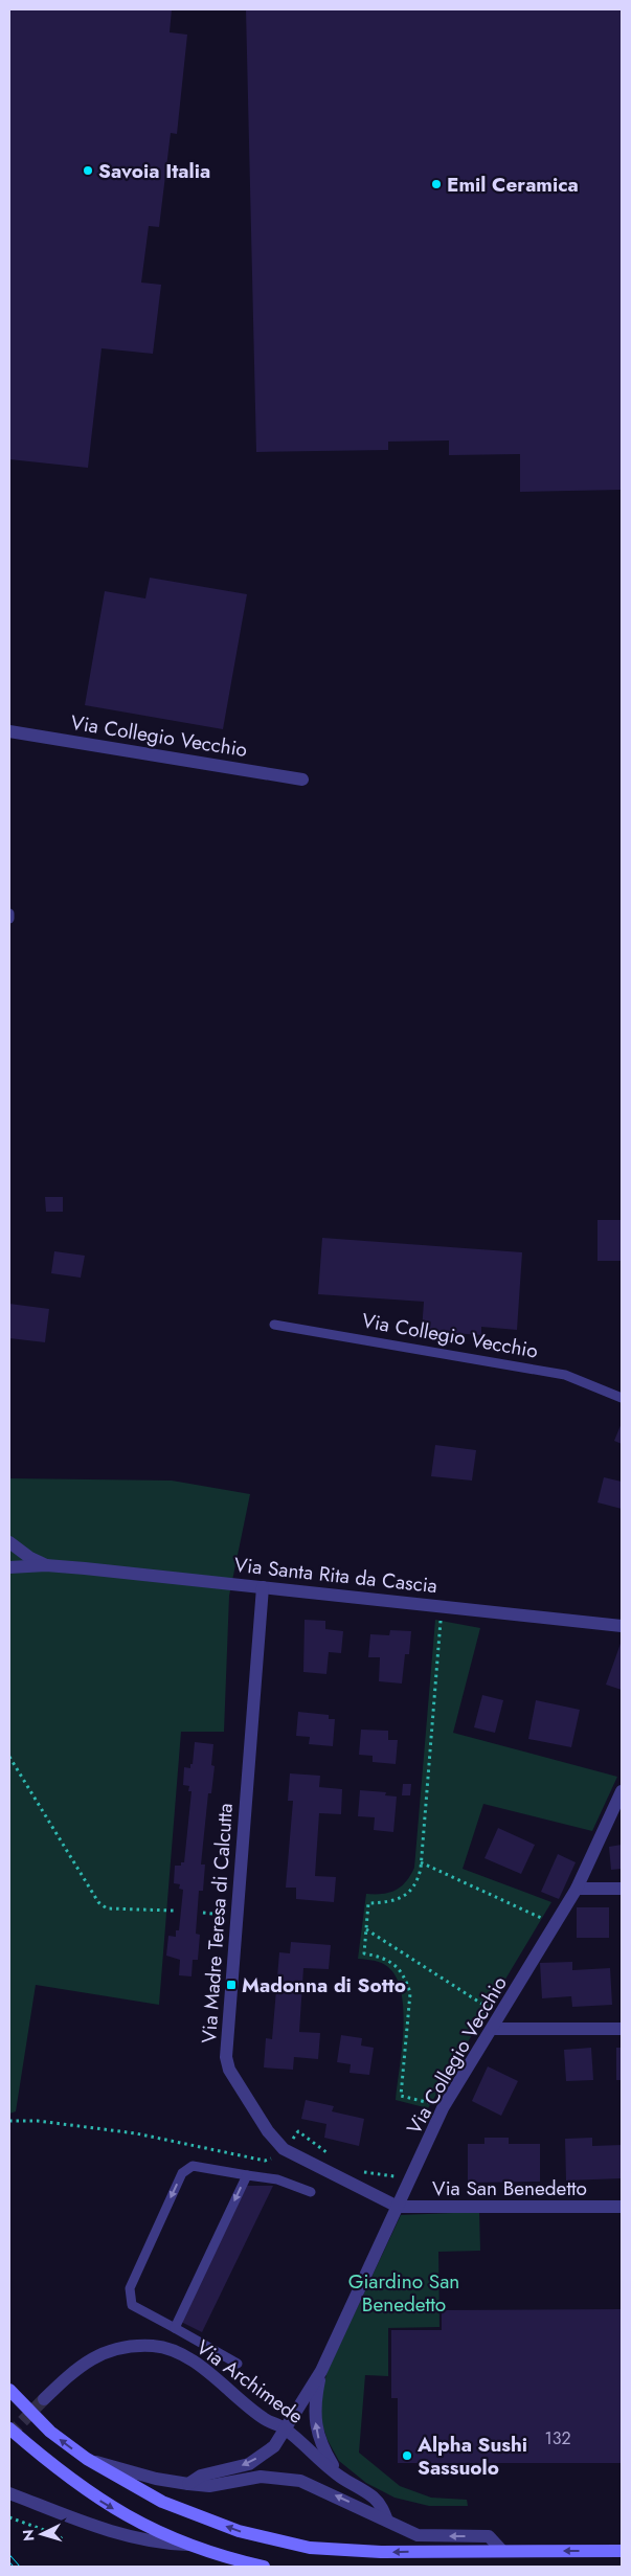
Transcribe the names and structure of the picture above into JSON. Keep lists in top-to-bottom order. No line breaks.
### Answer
{"streets":{"street":["Via Collegio Vecchio","Via Santa Rita da Cascia","Via Madre Teresa di Calcutta","Via San Benedetto","Via Archimede"]},"crossings":[["Via Collegio Vecchio","Via Madre Teresa di Calcutta"],["Via Collegio Vecchio","Via San Benedetto"],["Via Collegio Vecchio","Via Archimede"],["Via Santa Rita da Cascia","Via Madre Teresa di Calcutta"],["Via Madre Teresa di Calcutta","Via San Benedetto"]],"parks":["Giardino San Benedetto"],"places":{"other":["Savoia Italia","Emil Ceramica","Alpha Sushi Sassuolo"],"transit":["Madonna di Sotto"]},"house_numbers":["132"],"north":"left"}
